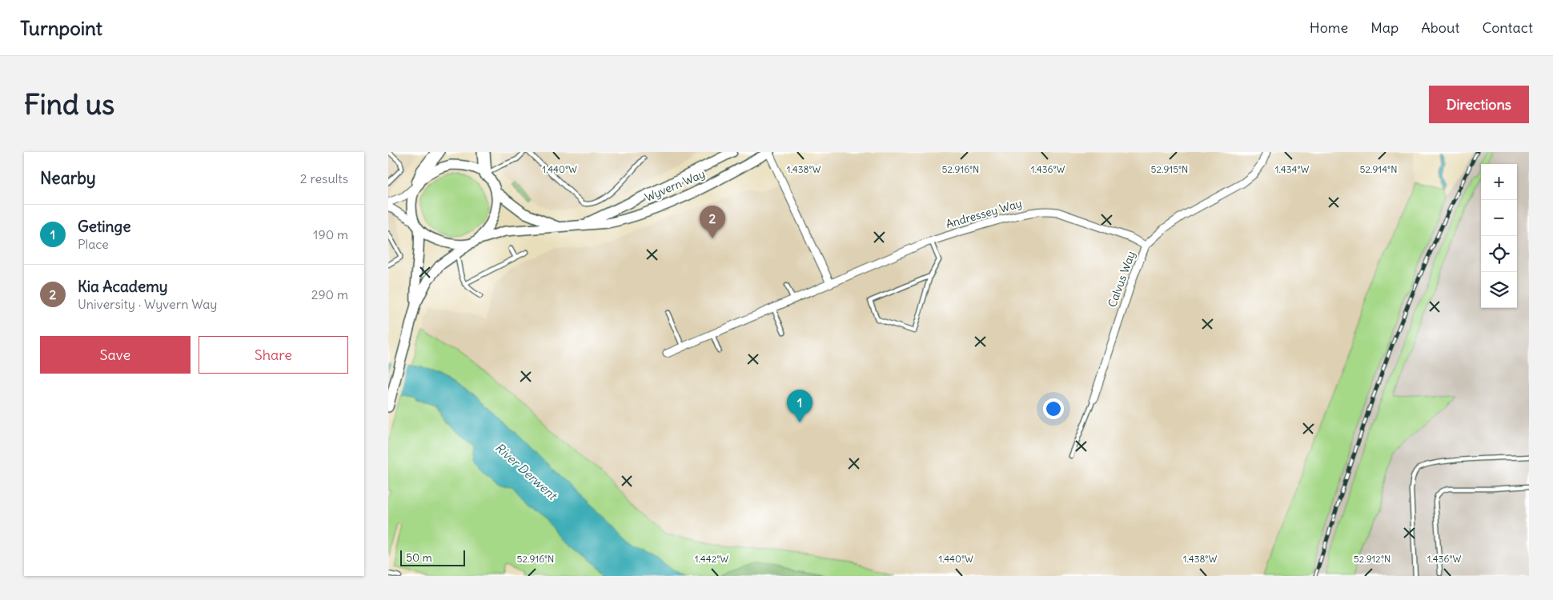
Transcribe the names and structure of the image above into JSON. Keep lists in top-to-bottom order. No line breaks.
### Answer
{"streets":{"street":["Wyvern Way","Andressey Way","Calvus Way"]},"crossings":[["Andressey Way","Calvus Way"]],"water":["River Derwent"],"scale_bar":"50 m","page":{"header":"Turnpoint","nav":["Home","Map","About","Contact"],"buttons":["Directions",["Save","Share"]],"title":"Find us","heading":["Nearby","2 results"],"map_buttons":["+","−"],"list":[{"mark":"1","name":"Getinge","note":"Place","value":"190 m"},{"mark":"2","name":"Kia Academy","note":"University · Wyvern Way","value":"290 m"}],"pins":["2","1"],"scale":"50 m"},"coordinates":["52.916°N","52.915°N","52.914°N","1.440°W","1.438°W","1.436°W","1.434°W","1.442°W","52.912°N"]}
